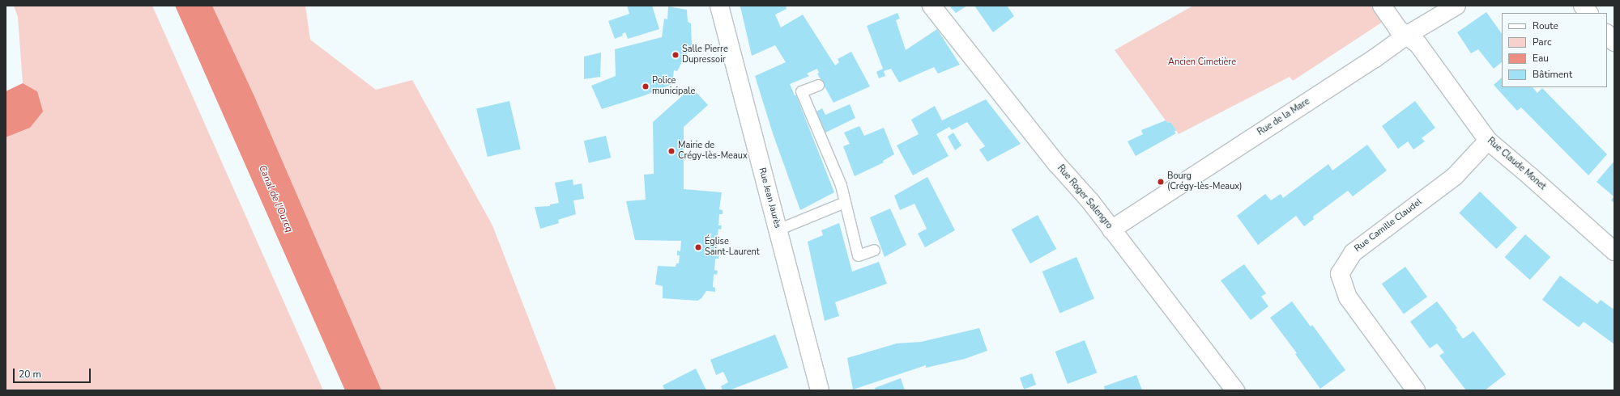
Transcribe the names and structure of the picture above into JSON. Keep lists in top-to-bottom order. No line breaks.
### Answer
{"streets":{"street":["Rue de la Mare","Rue Claude Monet","Rue Roger Salengro","Rue Jean Jaurès","Rue Camille Claudel"]},"crossings":[["Rue de la Mare","Rue Claude Monet"],["Rue de la Mare","Rue Roger Salengro"],["Rue Claude Monet","Rue Camille Claudel"]],"water":["Canal de l'Ourcq"],"parks":["Ancien Cimetière"],"places":["Salle Pierre Dupressoir","Police municipale","Mairie de Crégy-lès-Meaux","Bourg (Crégy-lès-Meaux)","Église Saint-Laurent"],"legend":["Route","Parc","Eau","Bâtiment"],"scale_bar":"20 m"}
